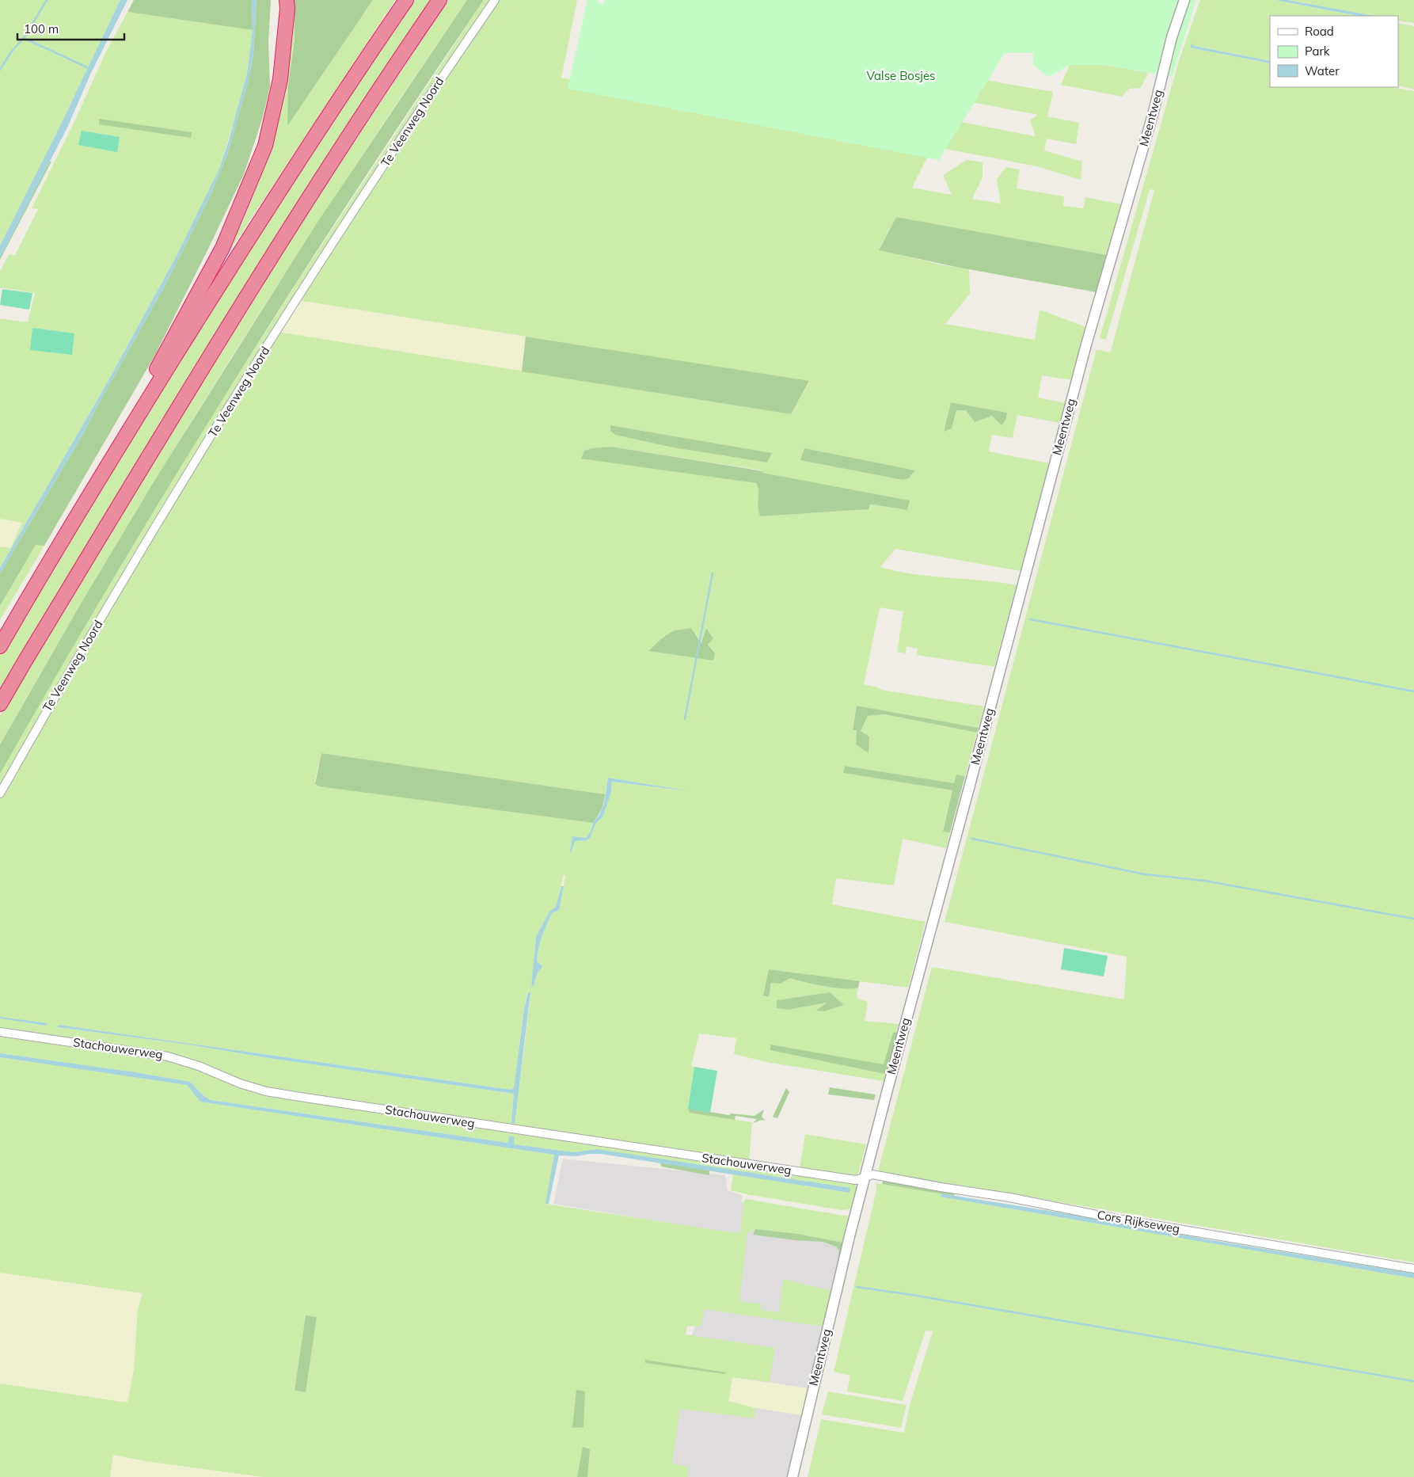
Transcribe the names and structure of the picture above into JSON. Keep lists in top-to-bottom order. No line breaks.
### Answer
{"streets":{"street":["Meentweg","Te Veenweg Noord","Stachouwerweg","Cors Rijkseweg"]},"crossings":[["Meentweg","Stachouwerweg"],["Meentweg","Cors Rijkseweg"],["Stachouwerweg","Cors Rijkseweg"]],"parks":["Valse Bosjes"],"legend":["Road","Park","Water"],"scale_bar":"100 m"}
